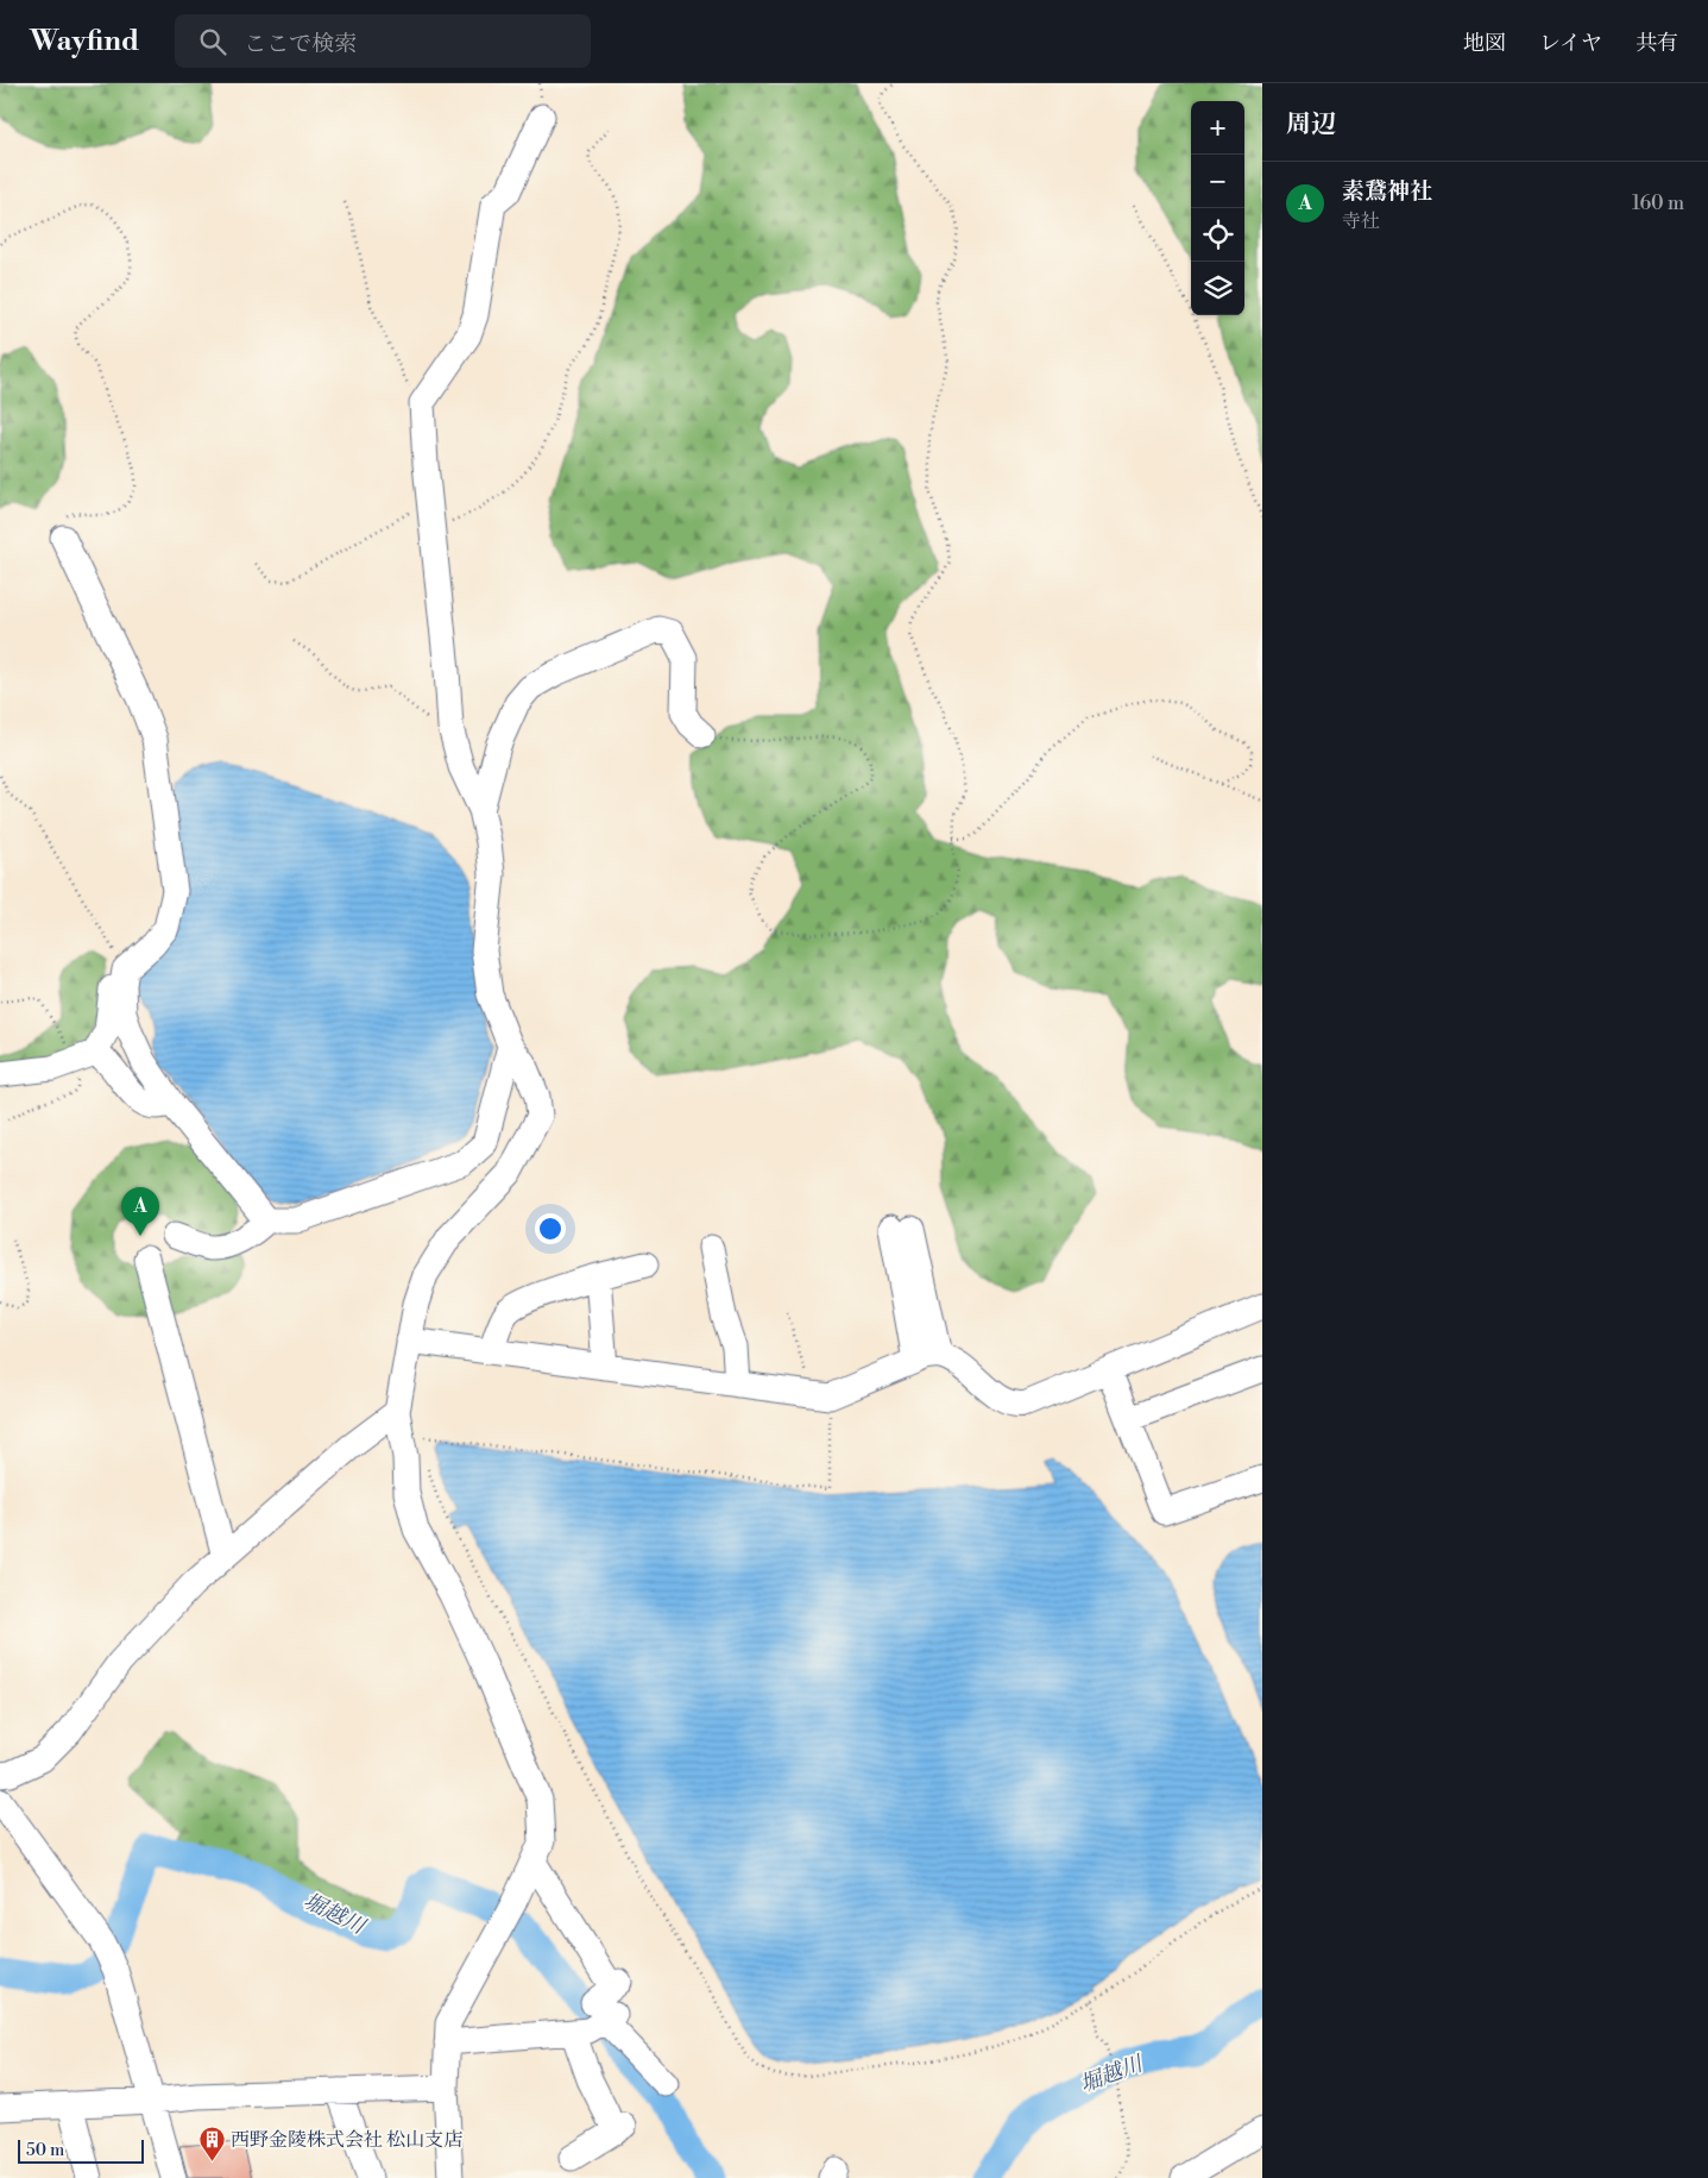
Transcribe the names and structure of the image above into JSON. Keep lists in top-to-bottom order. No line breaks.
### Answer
{"water":["堀越川"],"places":{"building":["西野金陵株式会社 松山支店"]},"scale_bar":"50 m","page":{"header":"Wayfind","search":"ここで検索","nav":["地図","レイヤ","共有"],"heading":"周辺","map_buttons":["+","−"],"list":[{"mark":"A","name":"素鵞神社","note":"寺社","value":"160 m"}],"pins":"A","scale":"50 m"}}
